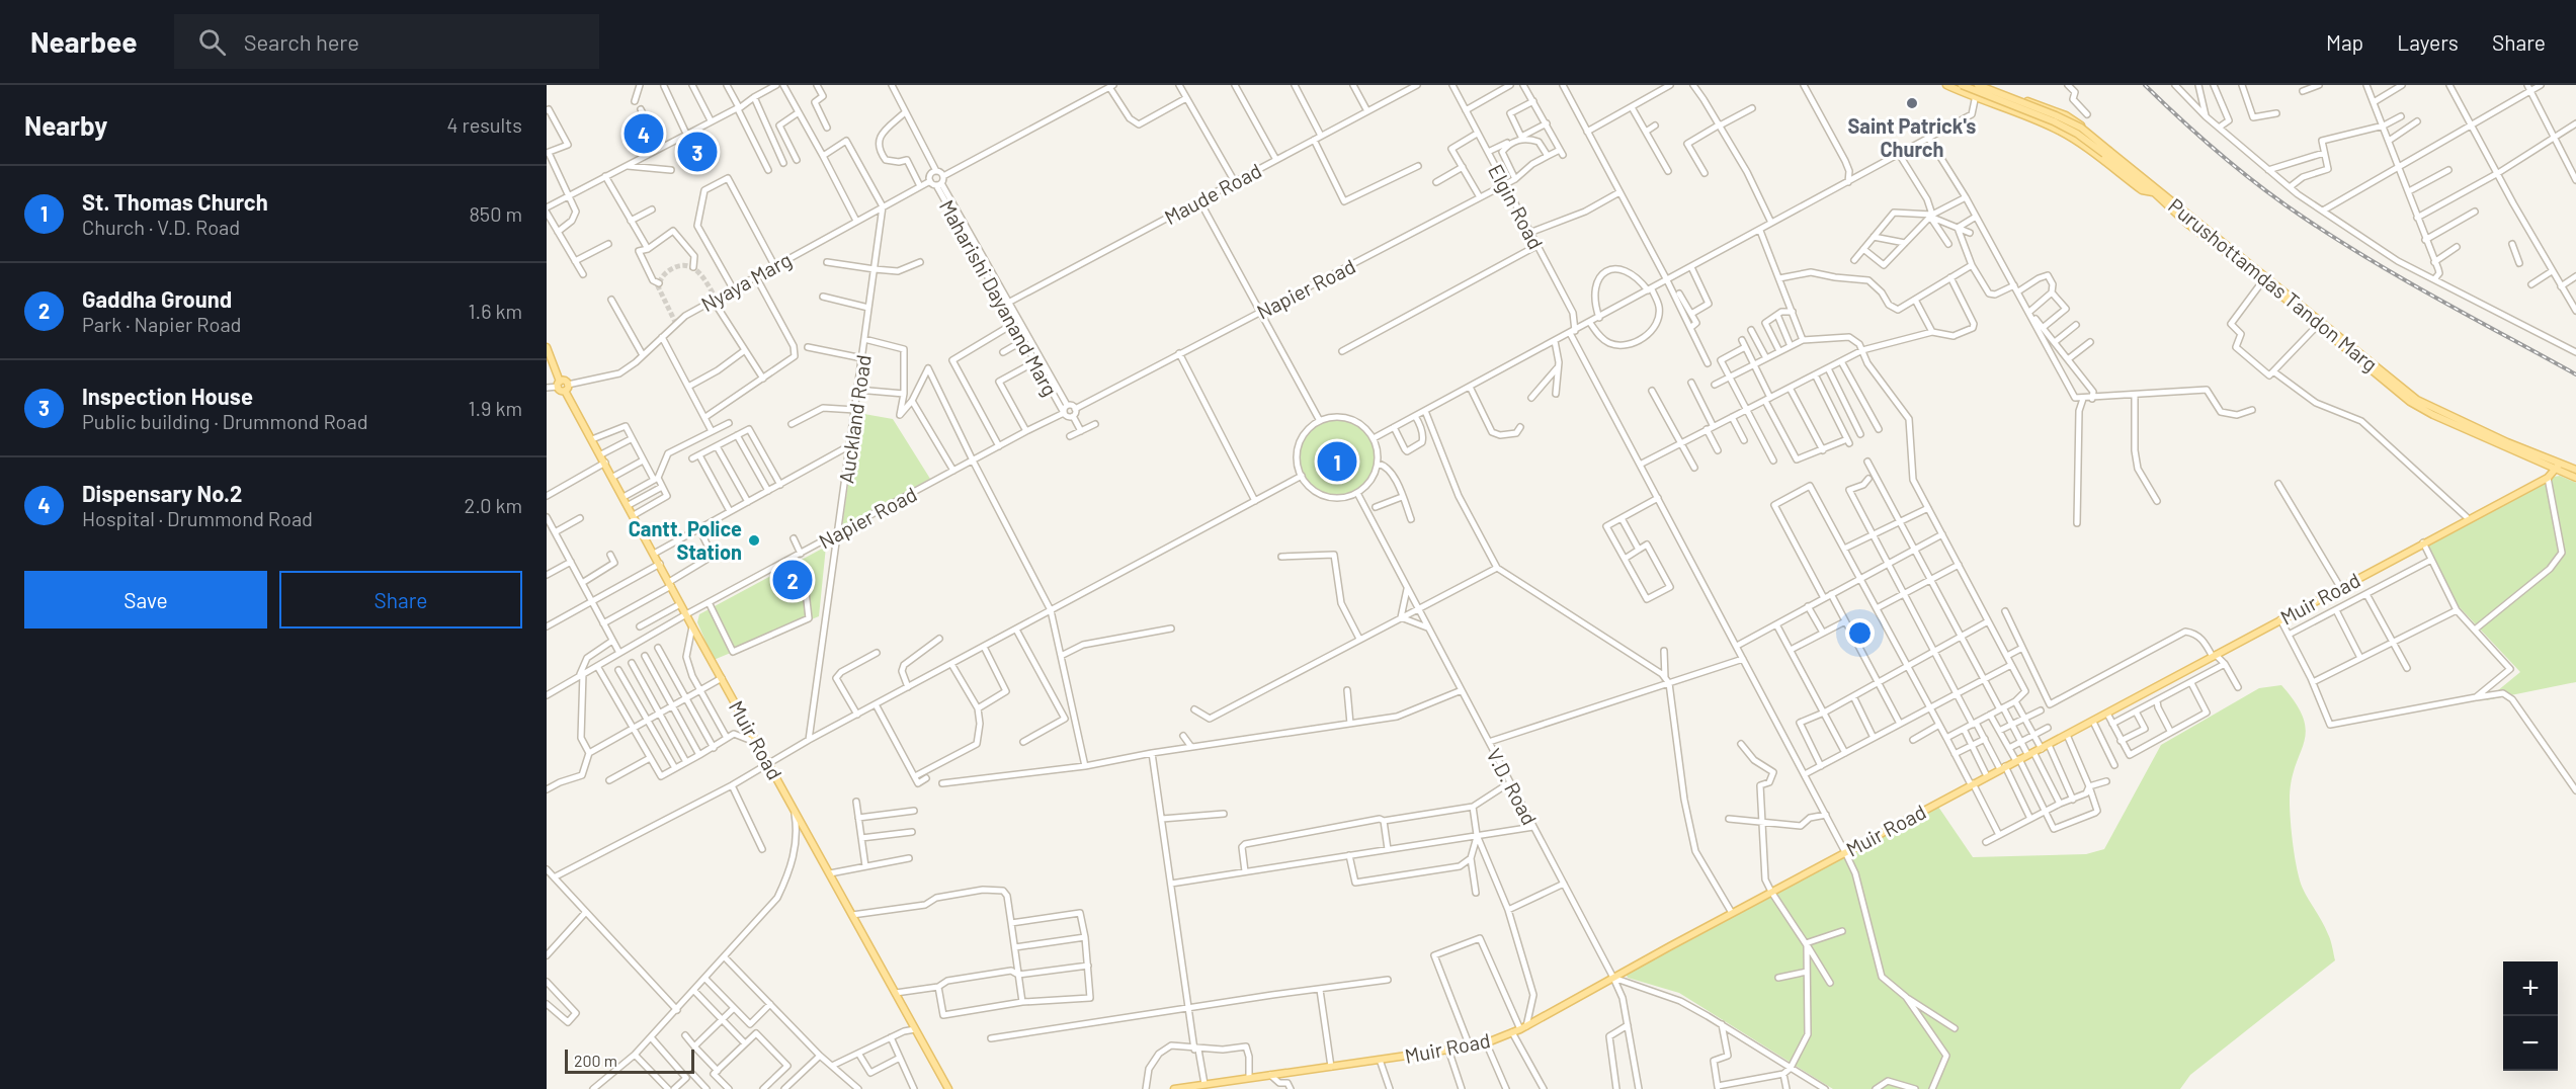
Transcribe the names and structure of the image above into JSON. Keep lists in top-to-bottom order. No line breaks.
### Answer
{"streets":{"main road":["Purushottamdas Tandon Marg","Muir Road"],"street":["Maude Road","Elgin Road","Nyaya Marg","Napier Road","Maharishi Dayanand Marg","Auckland Road","V.D. Road"]},"crossings":[["Maude Road","Maharishi Dayanand Marg"],["Elgin Road","Napier Road"],["Elgin Road","Muir Road"],["Nyaya Marg","Maharishi Dayanand Marg"],["Nyaya Marg","Auckland Road"],["Nyaya Marg","Muir Road"],["Purushottamdas Tandon Marg","Muir Road"],["Napier Road","Maharishi Dayanand Marg"],["Napier Road","Auckland Road"],["Napier Road","Muir Road"],["Muir Road","V.D. Road"]],"places":["Saint Patrick's Church","Cantt. Police Station"],"scale_bar":"200 m","page":{"header":"Nearbee","search":"Search here","nav":["Map","Layers","Share"],"heading":["Nearby","4 results"],"pins":["4","3","1","2"],"list":[{"mark":"1","name":"St. Thomas Church","note":"Church · V.D. Road","value":"850 m"},{"mark":"2","name":"Gaddha Ground","note":"Park · Napier Road","value":"1.6 km"},{"mark":"3","name":"Inspection House","note":"Public building · Drummond Road","value":"1.9 km"},{"mark":"4","name":"Dispensary No.2","note":"Hospital · Drummond Road","value":"2.0 km"}],"buttons":["Save","Share"],"map_buttons":["+","−"],"scale":"200 m"}}
